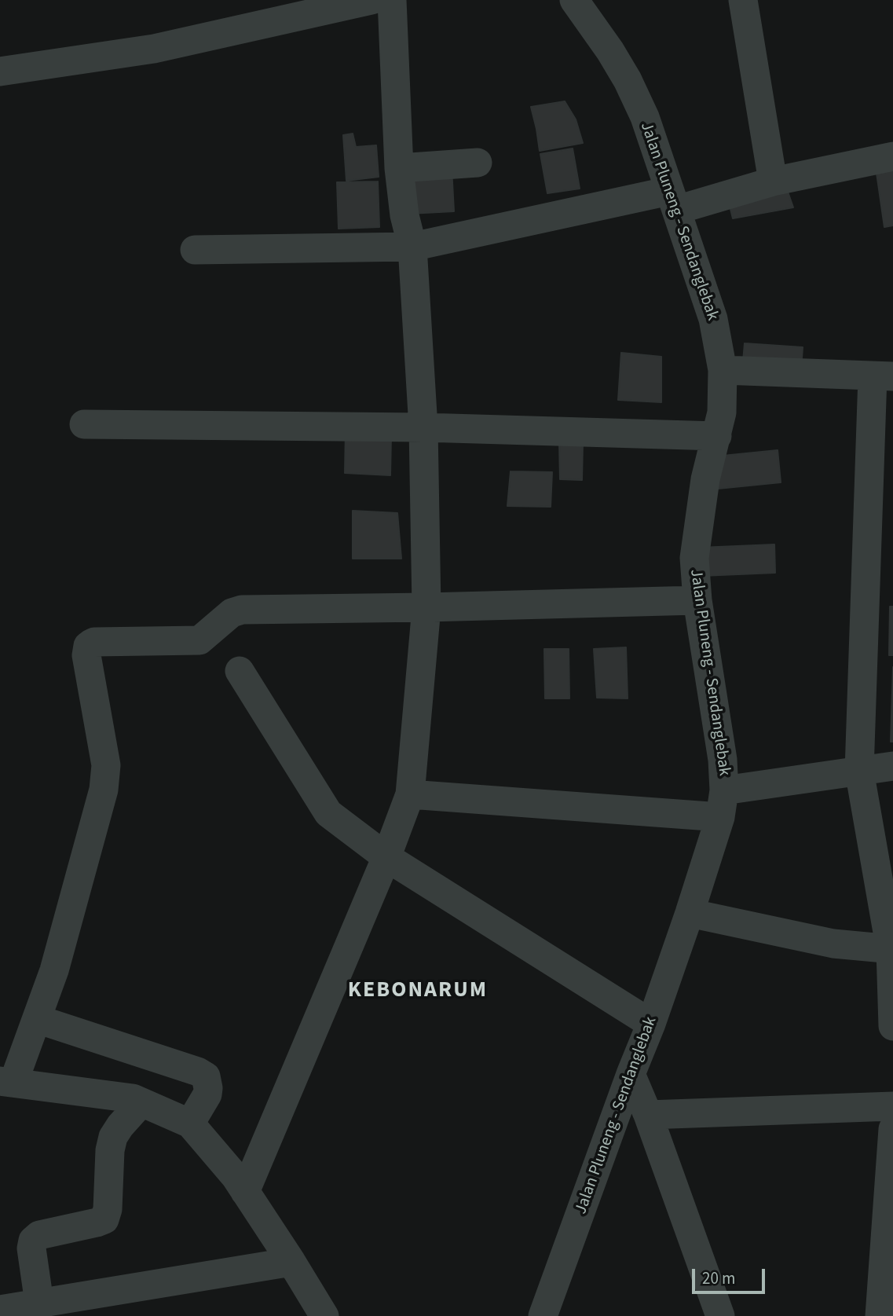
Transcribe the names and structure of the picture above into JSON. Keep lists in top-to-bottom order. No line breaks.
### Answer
{"streets":{"street":["Jalan Pluneng - Sendanglebak"]},"districts":["KEBONARUM"],"scale_bar":"20 m"}
